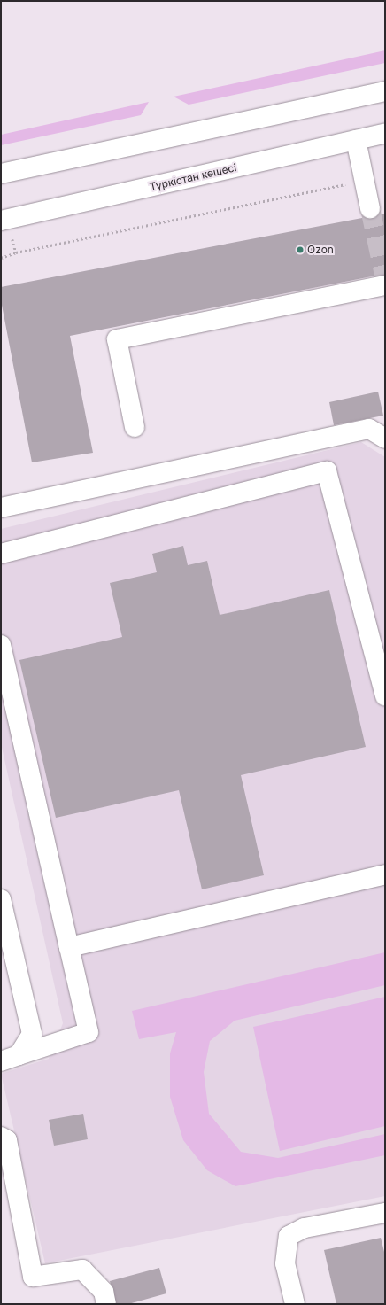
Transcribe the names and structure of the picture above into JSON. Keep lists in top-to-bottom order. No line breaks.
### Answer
{"streets":{"main road":["Түркістан көшесі"]},"places":["Ozon"]}
